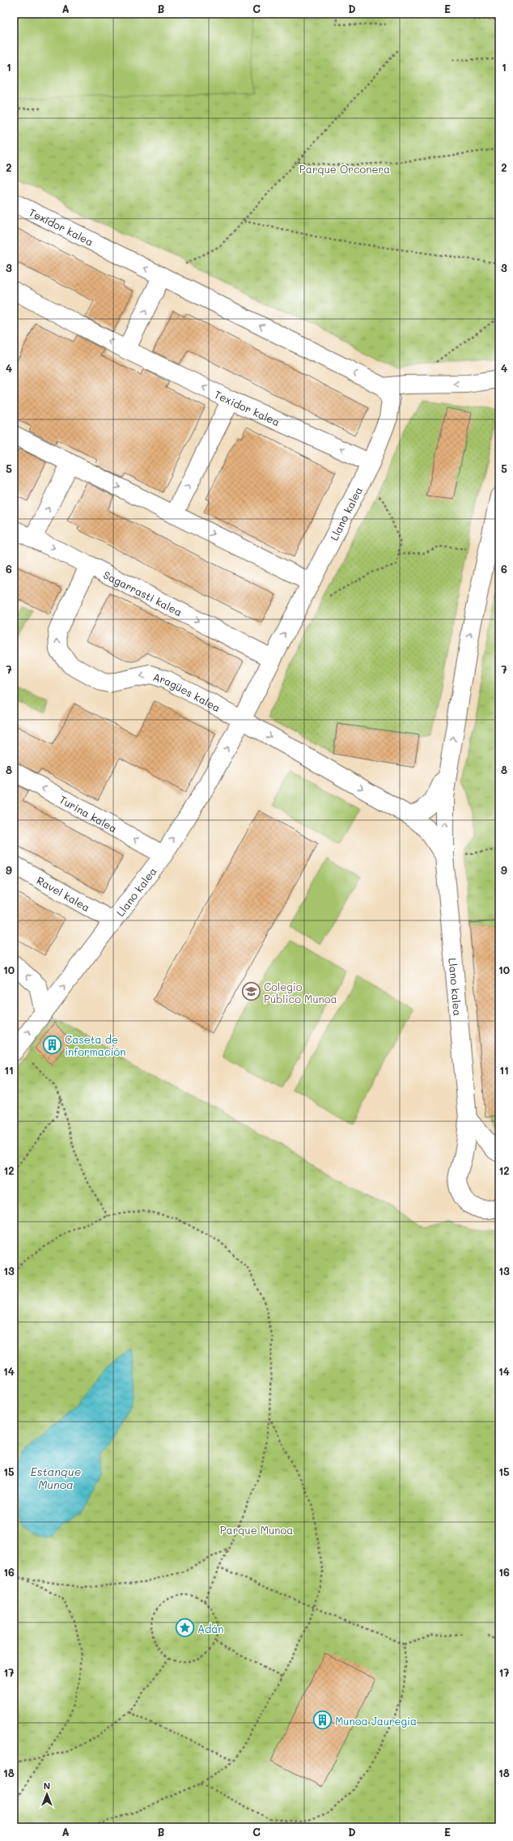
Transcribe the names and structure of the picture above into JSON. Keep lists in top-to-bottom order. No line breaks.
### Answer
{"streets":{"street":["Texidor kalea","Llano kalea","Sagarrasti kalea","Aragües kalea","Turina kalea","Ravel kalea"]},"crossings":[["Texidor kalea","Llano kalea"],["Llano kalea","Sagarrasti kalea"],["Llano kalea","Aragües kalea"],["Llano kalea","Turina kalea"],["Llano kalea","Ravel kalea"],["Sagarrasti kalea","Aragües kalea"]],"one_way":["Turina kalea"],"water":["Estanque Munoa"],"parks":["Parque Orconera","Parque Munoa"],"places":{"school or university":["Colegio Público Munoa"],"building":["Caseta de información","Munoa Jauregia"],"place":["Adán"]},"north":"top","grid":{"columns":["A","B","C","D","E"],"rows":["1","2","3","4","5","6","7","8","9","10","11","12","13","14","15","16","17","18"]}}
